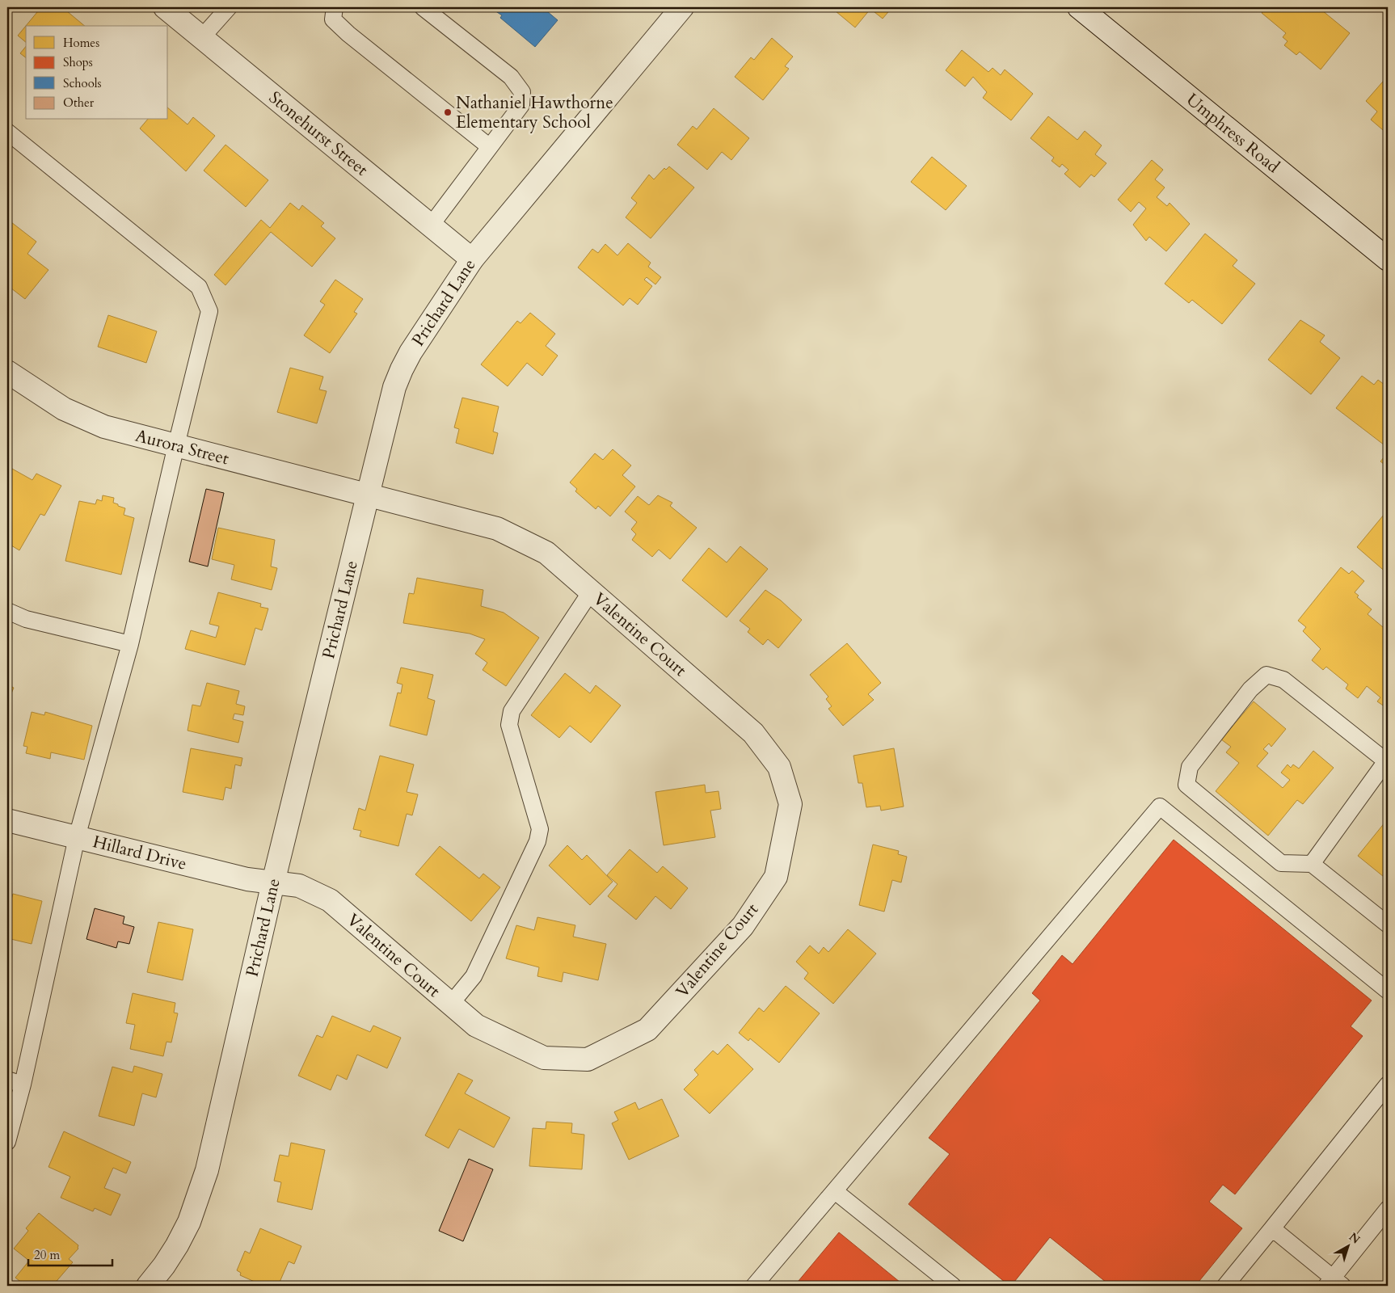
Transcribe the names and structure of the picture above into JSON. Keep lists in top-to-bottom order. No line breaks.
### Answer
{"streets":{"street":["Stonehurst Street","Umphress Road","Prichard Lane","Aurora Street","Valentine Court","Hillard Drive"]},"crossings":[["Stonehurst Street","Prichard Lane"],["Prichard Lane","Aurora Street"],["Prichard Lane","Valentine Court"],["Prichard Lane","Hillard Drive"],["Aurora Street","Valentine Court"],["Valentine Court","Hillard Drive"]],"places":["Nathaniel Hawthorne Elementary School"],"legend":["Homes","Shops","Schools","Other"],"scale_bar":"20 m","north":"top right"}
